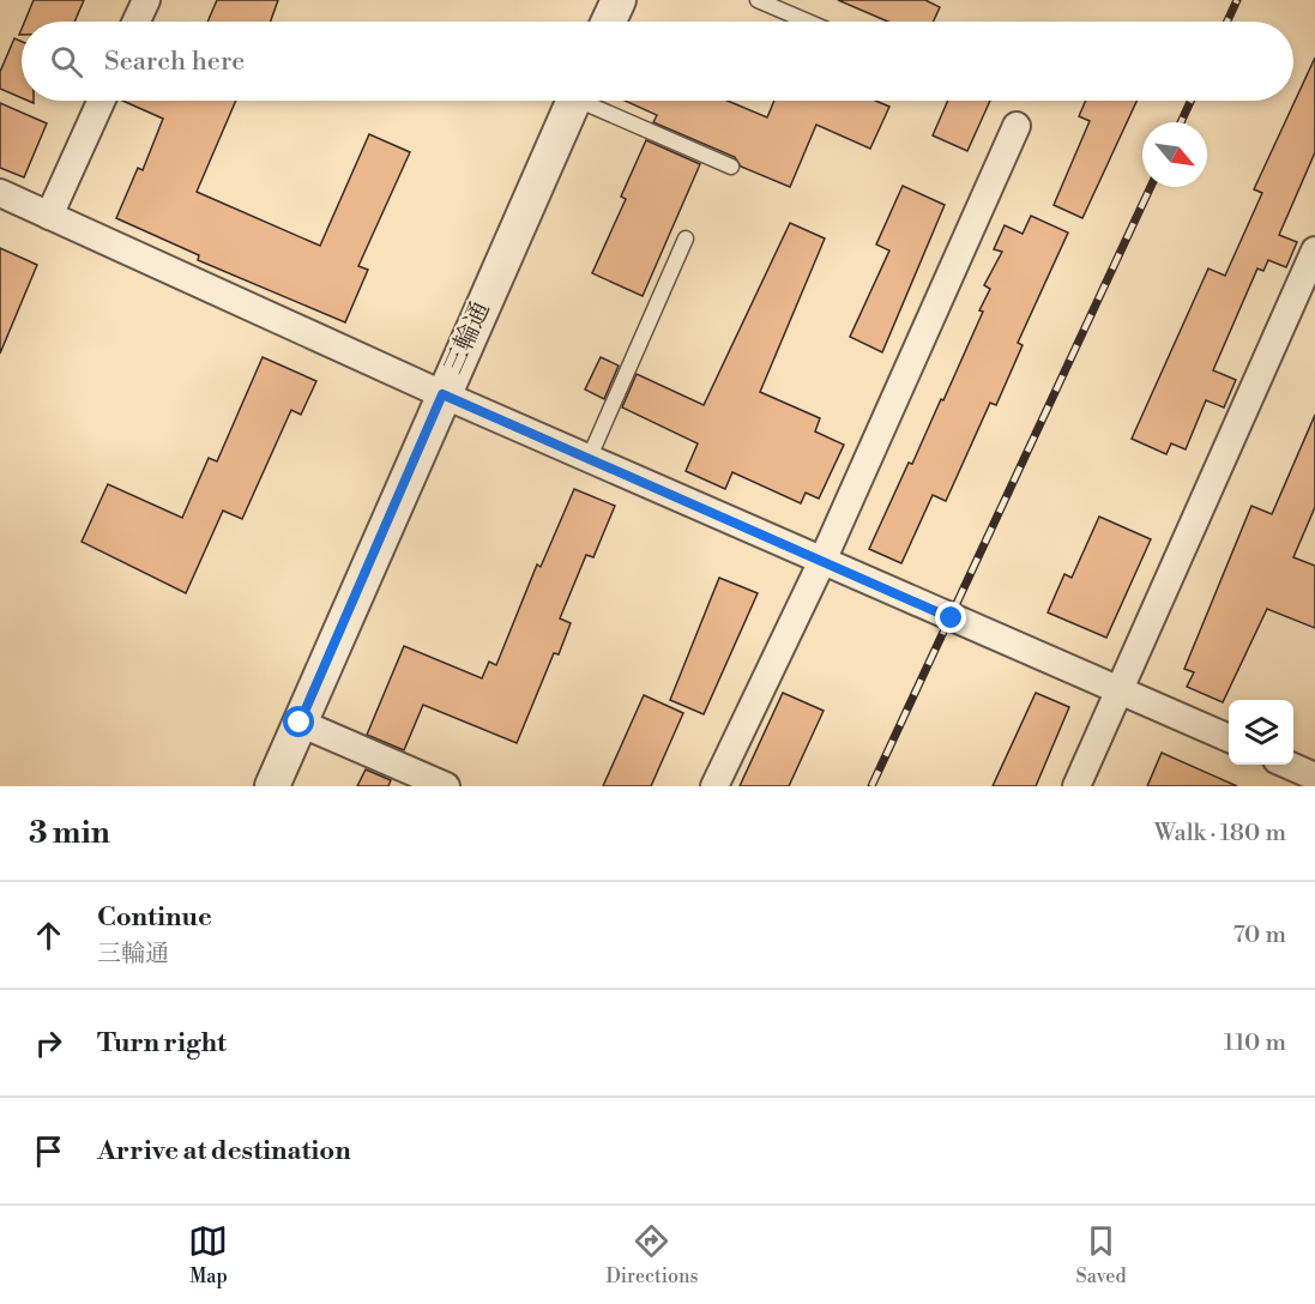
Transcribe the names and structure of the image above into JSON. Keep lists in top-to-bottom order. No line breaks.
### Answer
{"streets":{"street":["三輪通"]},"north":"bottom right","page":{"search":"Search here","heading":["3 min","Walk · 180 m"],"list":[["Continue","三輪通","70 m"],["Turn right","110 m"],"Arrive at destination"],"nav":["Map","Directions","Saved"]}}
